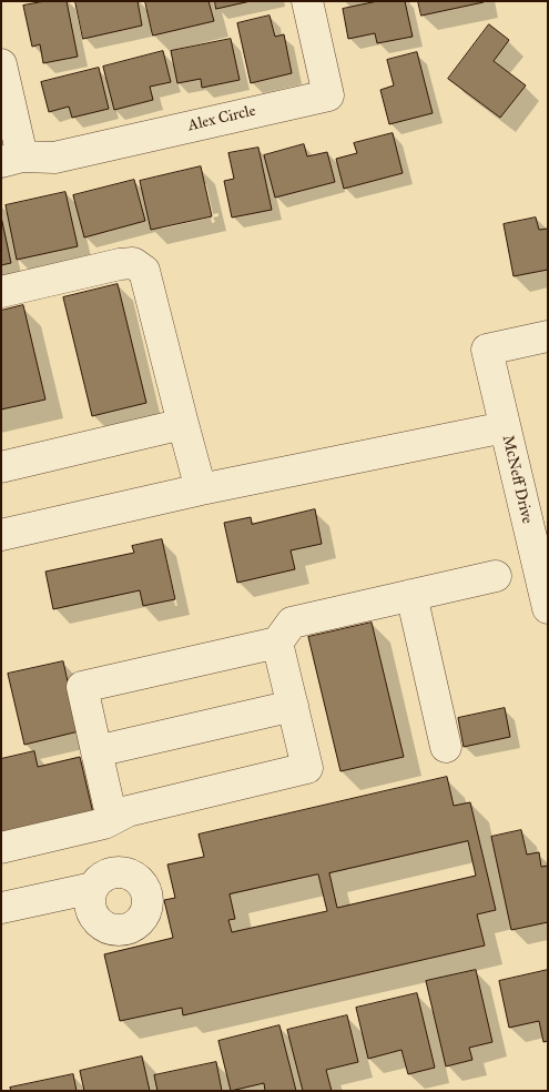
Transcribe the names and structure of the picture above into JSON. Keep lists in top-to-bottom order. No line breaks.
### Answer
{"streets":{"street":["Alex Circle","McNeff Drive"]}}
